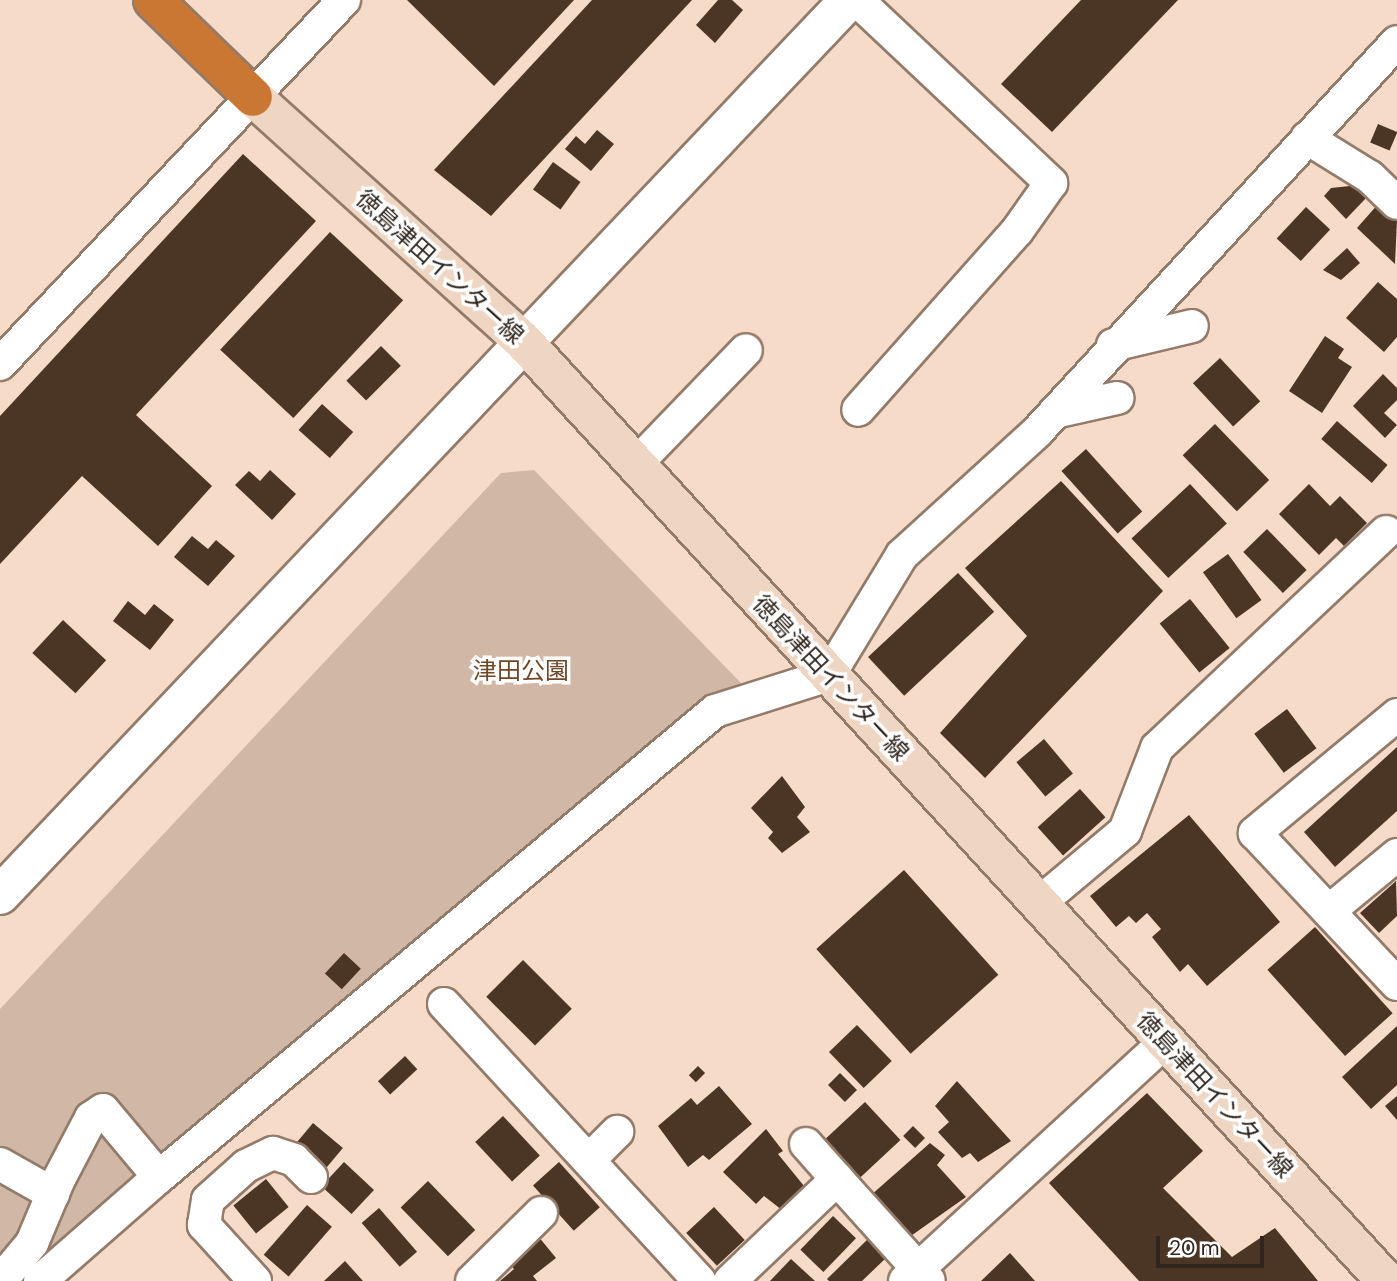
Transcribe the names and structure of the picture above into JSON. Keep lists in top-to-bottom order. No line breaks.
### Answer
{"streets":{"main road":["徳島津田インター線"]},"parks":["津田公園"],"scale_bar":"20 m"}
